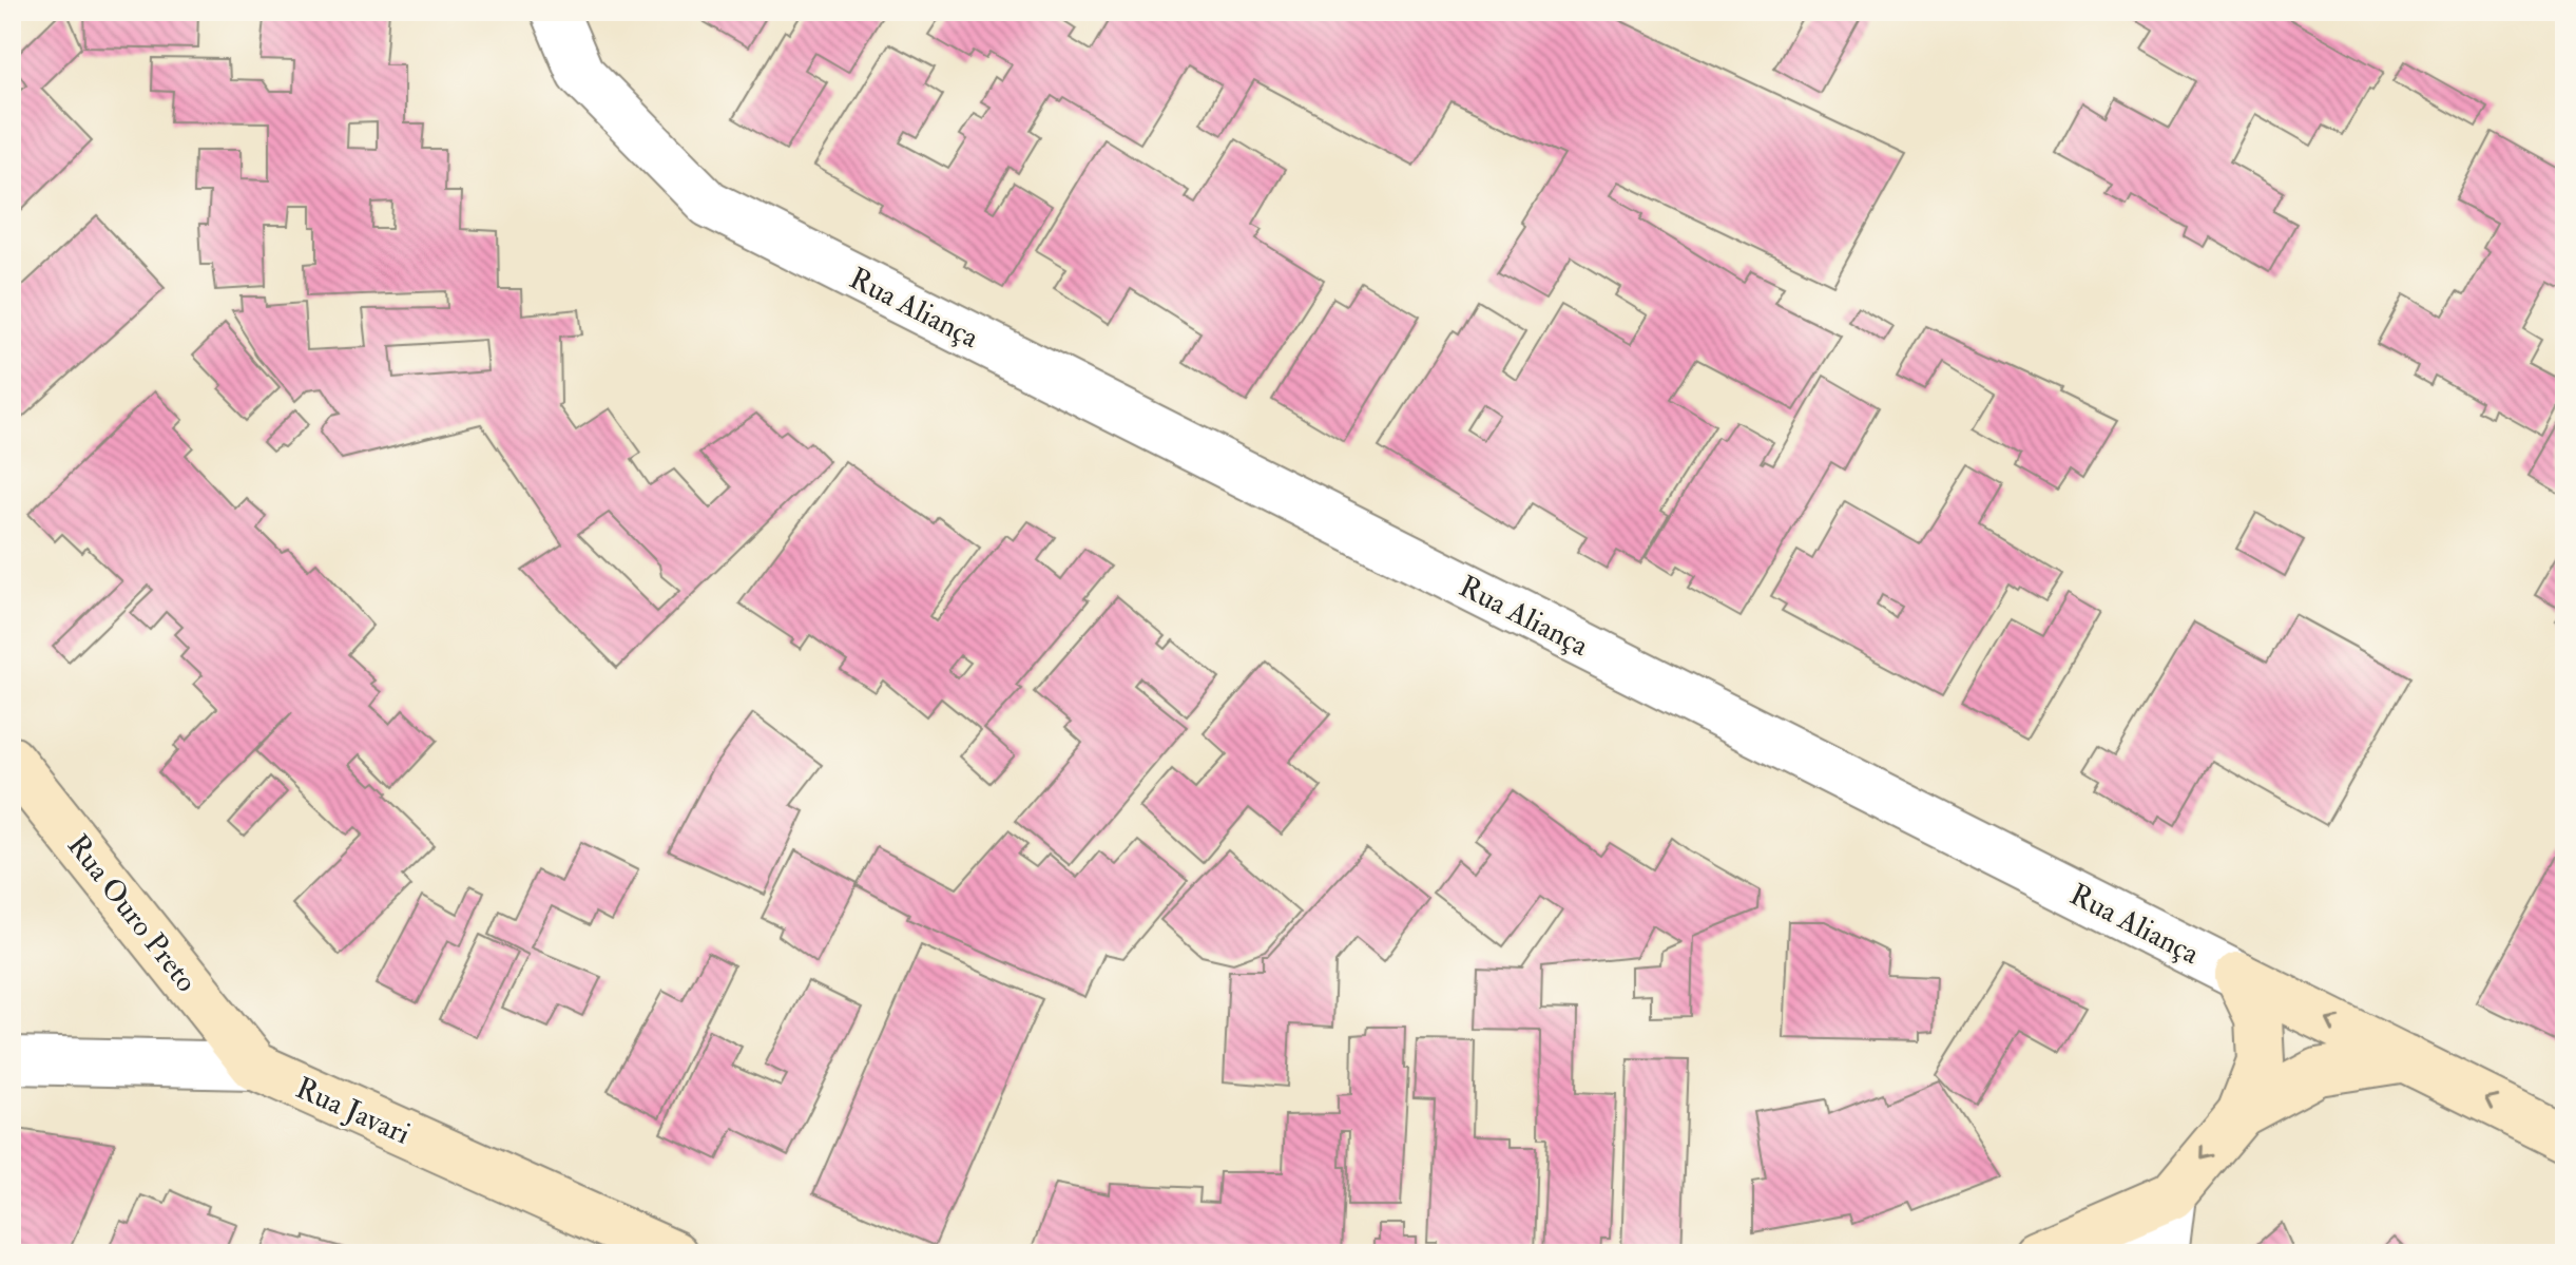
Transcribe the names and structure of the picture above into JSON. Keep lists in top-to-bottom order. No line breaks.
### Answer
{"streets":{"main road":["Rua Aliança","Rua Ouro Preto","Rua Javari"]},"crossings":[["Rua Ouro Preto","Rua Javari"]]}
